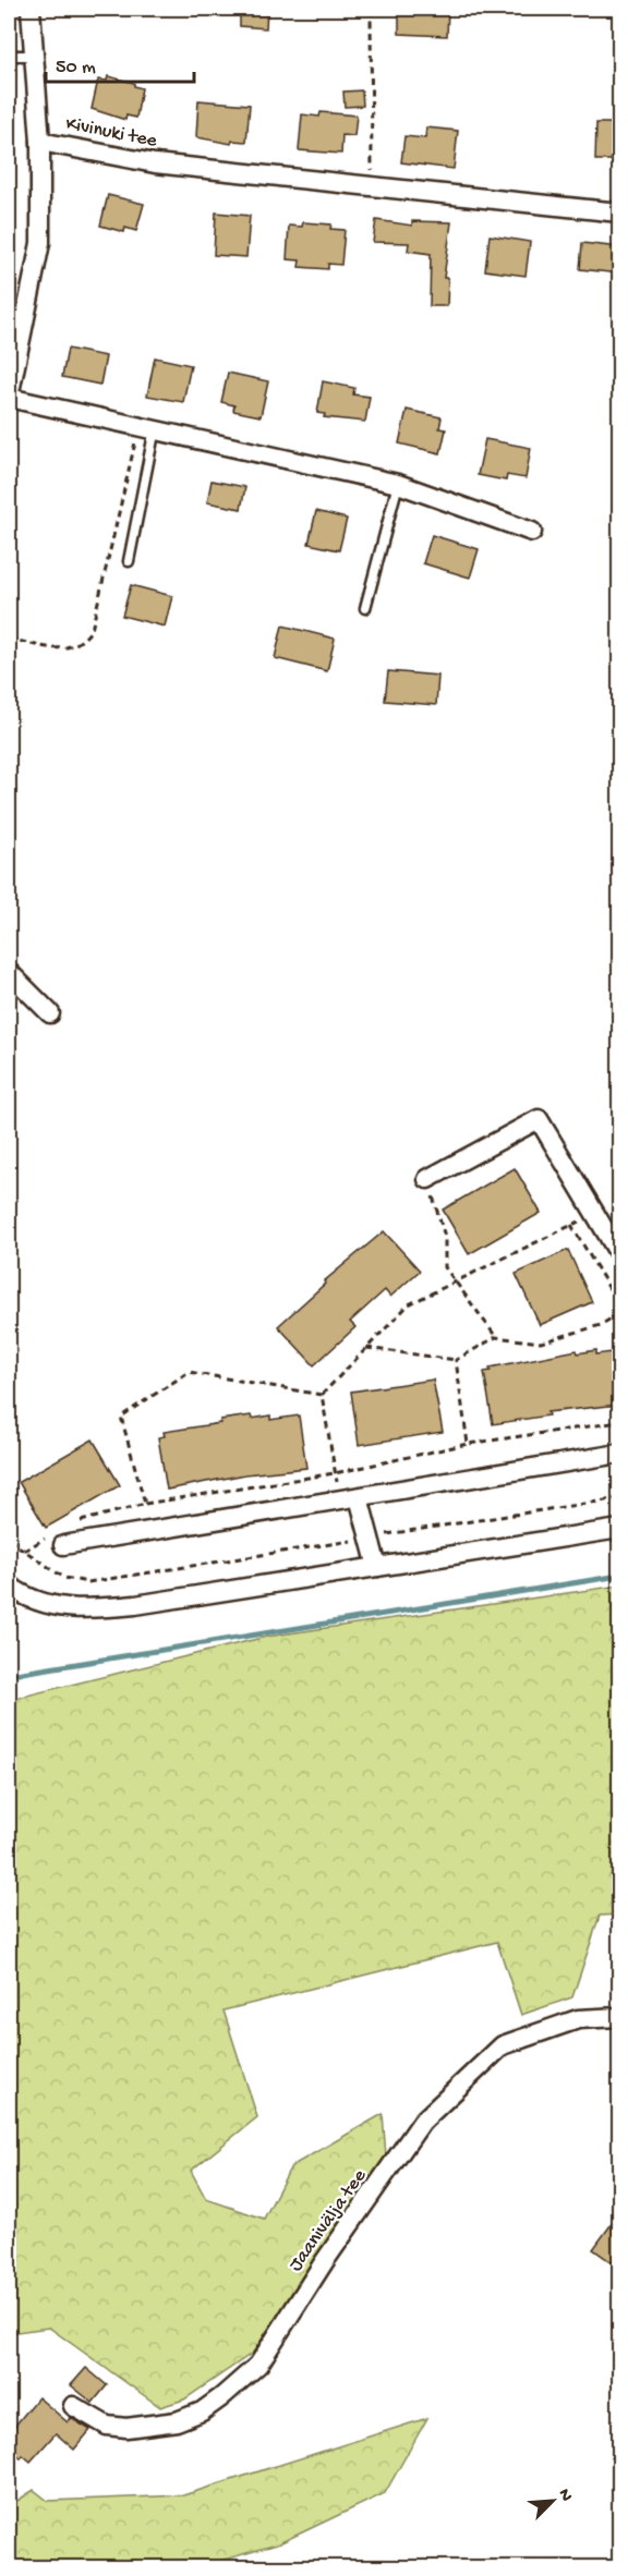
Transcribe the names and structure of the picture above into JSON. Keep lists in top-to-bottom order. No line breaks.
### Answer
{"streets":{"street":["Kivinuki tee","Jaanivälja tee"]},"scale_bar":"50 m","north":"top right"}
